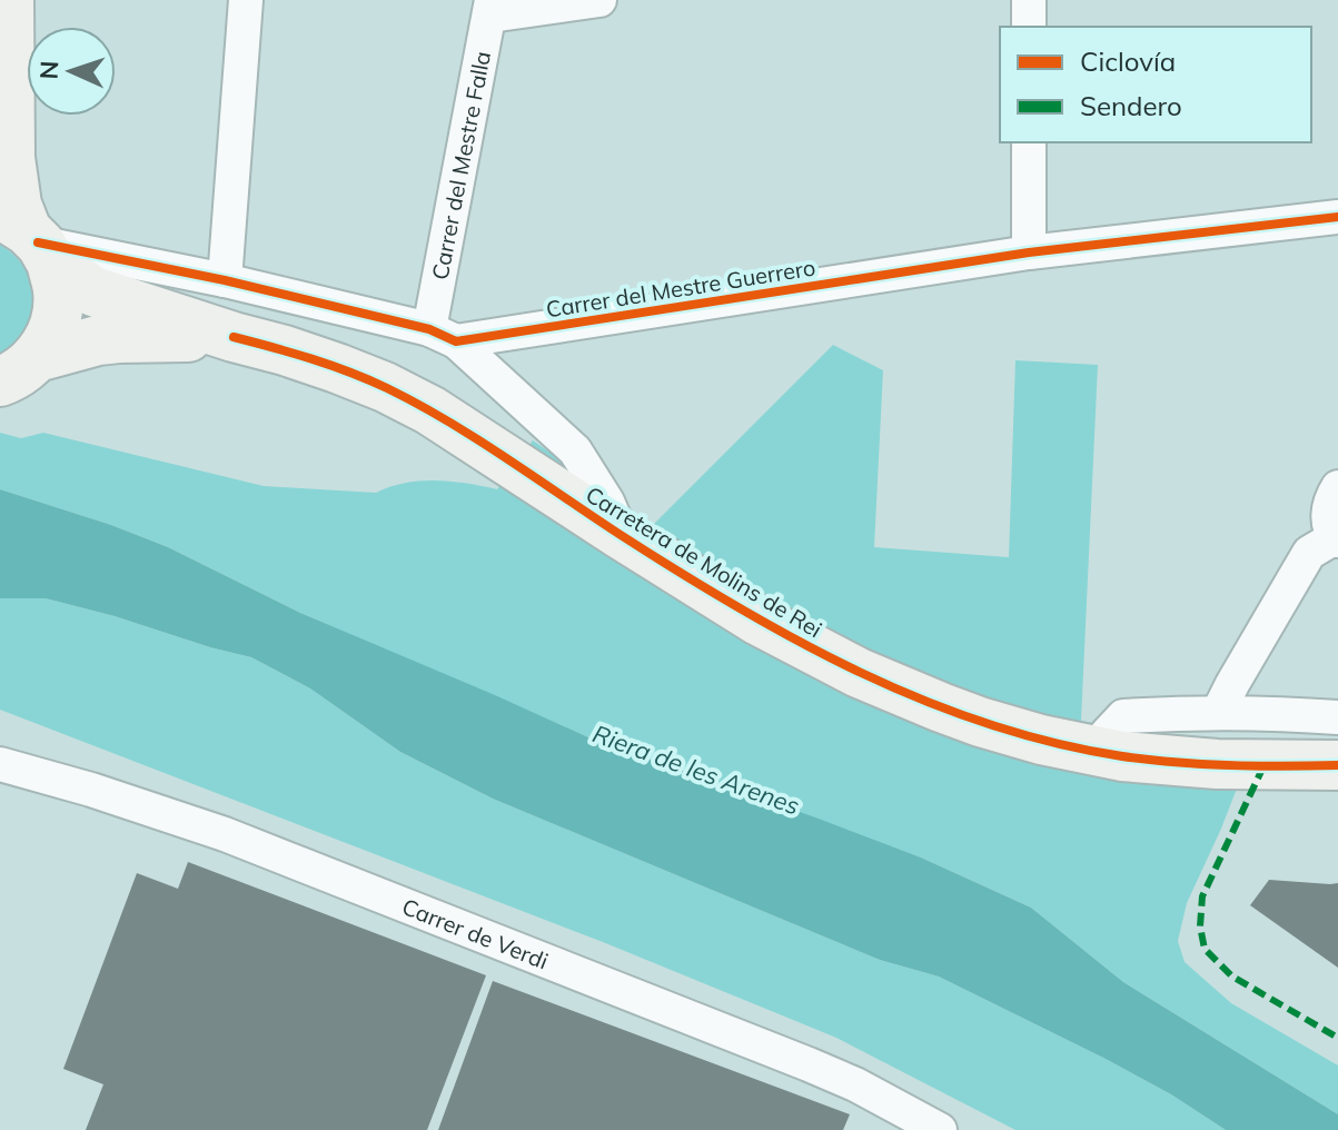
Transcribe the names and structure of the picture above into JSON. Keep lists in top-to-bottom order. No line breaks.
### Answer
{"streets":{"main road":["Carretera de Molins de Rei"],"street":["Carrer del Mestre Falla","Carrer del Mestre Guerrero","Carrer de Verdi"]},"crossings":[["Carrer del Mestre Falla","Carrer del Mestre Guerrero"],["Carrer del Mestre Falla","Carretera de Molins de Rei"],["Carrer del Mestre Guerrero","Carretera de Molins de Rei"]],"water":["Riera de les Arenes"],"legend":["Ciclovía","Sendero"],"north":"left"}
